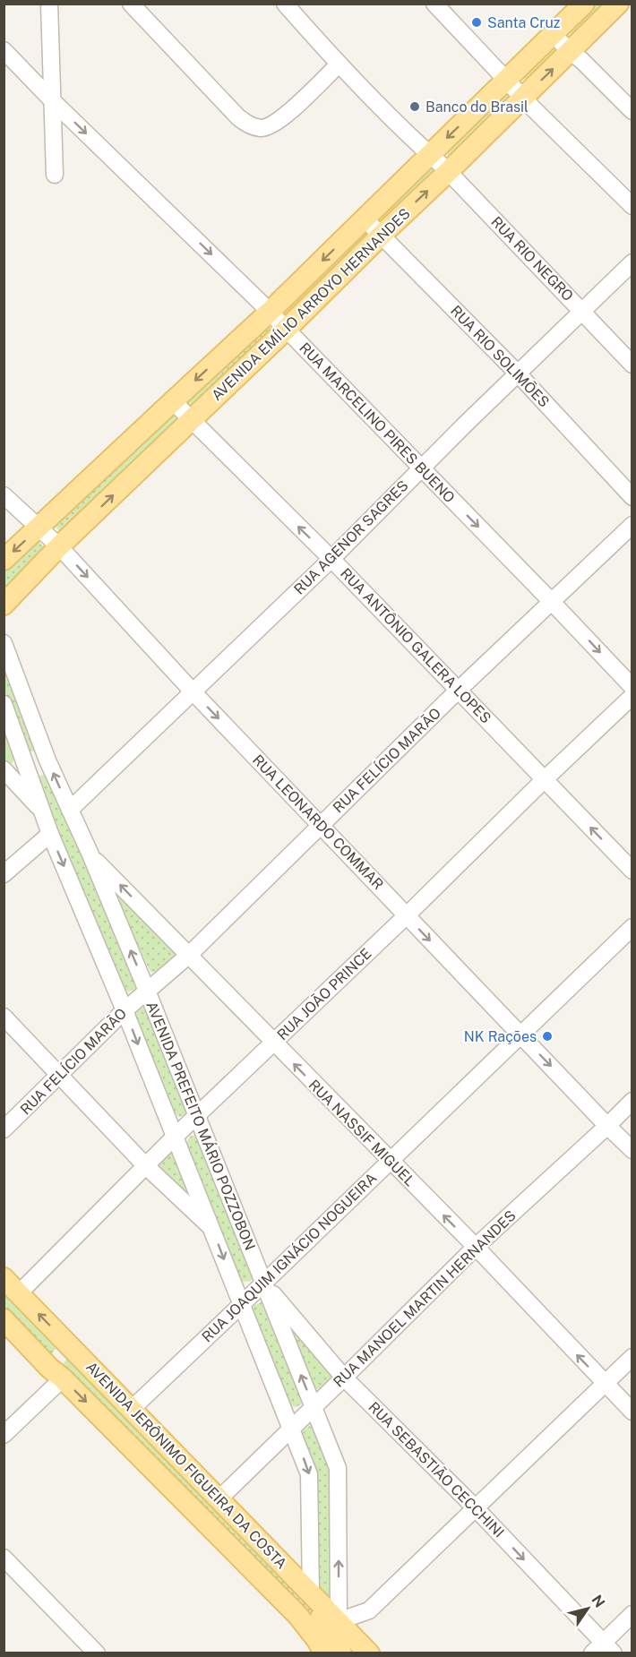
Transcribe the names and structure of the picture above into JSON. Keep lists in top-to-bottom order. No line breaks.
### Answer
{"streets":{"main road":["AVENIDA EMÍLIO ARROYO HERNANDES","AVENIDA PREFEITO MÁRIO POZZOBON","AVENIDA JERÔNIMO FIGUEIRA DA COSTA"],"street":["RUA RIO NEGRO","RUA RIO SOLIMÕES","RUA MARCELINO PIRES BUENO","RUA AGENOR SAGRES","RUA ANTÔNIO GALERA LOPES","RUA FELÍCIO MARÃO","RUA LEONARDO COMMAR","RUA JOÃO PRINCE","RUA NASSIF MIGUEL","RUA JOAQUIM IGNÁCIO NOGUEIRA","RUA MANOEL MARTIN HERNANDES","RUA SEBASTIÃO CECCHINI"]},"crossings":[["RUA RIO NEGRO","AVENIDA EMÍLIO ARROYO HERNANDES"],["RUA RIO NEGRO","RUA AGENOR SAGRES"],["AVENIDA EMÍLIO ARROYO HERNANDES","RUA RIO SOLIMÕES"],["AVENIDA EMÍLIO ARROYO HERNANDES","RUA MARCELINO PIRES BUENO"],["AVENIDA EMÍLIO ARROYO HERNANDES","RUA ANTÔNIO GALERA LOPES"],["AVENIDA EMÍLIO ARROYO HERNANDES","RUA LEONARDO COMMAR"],["RUA RIO SOLIMÕES","RUA AGENOR SAGRES"],["RUA MARCELINO PIRES BUENO","RUA AGENOR SAGRES"],["RUA MARCELINO PIRES BUENO","RUA FELÍCIO MARÃO"],["RUA AGENOR SAGRES","RUA ANTÔNIO GALERA LOPES"],["RUA AGENOR SAGRES","RUA LEONARDO COMMAR"],["RUA AGENOR SAGRES","AVENIDA PREFEITO MÁRIO POZZOBON"],["RUA ANTÔNIO GALERA LOPES","RUA FELÍCIO MARÃO"],["RUA ANTÔNIO GALERA LOPES","RUA JOÃO PRINCE"],["RUA FELÍCIO MARÃO","RUA LEONARDO COMMAR"],["RUA FELÍCIO MARÃO","AVENIDA PREFEITO MÁRIO POZZOBON"],["RUA FELÍCIO MARÃO","RUA NASSIF MIGUEL"],["RUA LEONARDO COMMAR","RUA JOÃO PRINCE"],["RUA LEONARDO COMMAR","RUA JOAQUIM IGNÁCIO NOGUEIRA"],["RUA LEONARDO COMMAR","RUA MANOEL MARTIN HERNANDES"],["RUA JOÃO PRINCE","AVENIDA PREFEITO MÁRIO POZZOBON"],["RUA JOÃO PRINCE","RUA NASSIF MIGUEL"],["RUA JOÃO PRINCE","AVENIDA JERÔNIMO FIGUEIRA DA COSTA"],["AVENIDA PREFEITO MÁRIO POZZOBON","RUA NASSIF MIGUEL"],["AVENIDA PREFEITO MÁRIO POZZOBON","RUA JOAQUIM IGNÁCIO NOGUEIRA"],["AVENIDA PREFEITO MÁRIO POZZOBON","RUA MANOEL MARTIN HERNANDES"],["AVENIDA PREFEITO MÁRIO POZZOBON","AVENIDA JERÔNIMO FIGUEIRA DA COSTA"],["AVENIDA PREFEITO MÁRIO POZZOBON","RUA SEBASTIÃO CECCHINI"],["RUA NASSIF MIGUEL","RUA JOAQUIM IGNÁCIO NOGUEIRA"],["RUA NASSIF MIGUEL","RUA MANOEL MARTIN HERNANDES"],["RUA JOAQUIM IGNÁCIO NOGUEIRA","AVENIDA JERÔNIMO FIGUEIRA DA COSTA"],["RUA JOAQUIM IGNÁCIO NOGUEIRA","RUA SEBASTIÃO CECCHINI"],["RUA MANOEL MARTIN HERNANDES","AVENIDA JERÔNIMO FIGUEIRA DA COSTA"],["RUA MANOEL MARTIN HERNANDES","RUA SEBASTIÃO CECCHINI"]],"one_way":["RUA MARCELINO PIRES BUENO","RUA ANTÔNIO GALERA LOPES","RUA LEONARDO COMMAR","RUA NASSIF MIGUEL","RUA SEBASTIÃO CECCHINI"],"places":["Santa Cruz","Banco do Brasil","NK Rações"],"north":"top right"}
